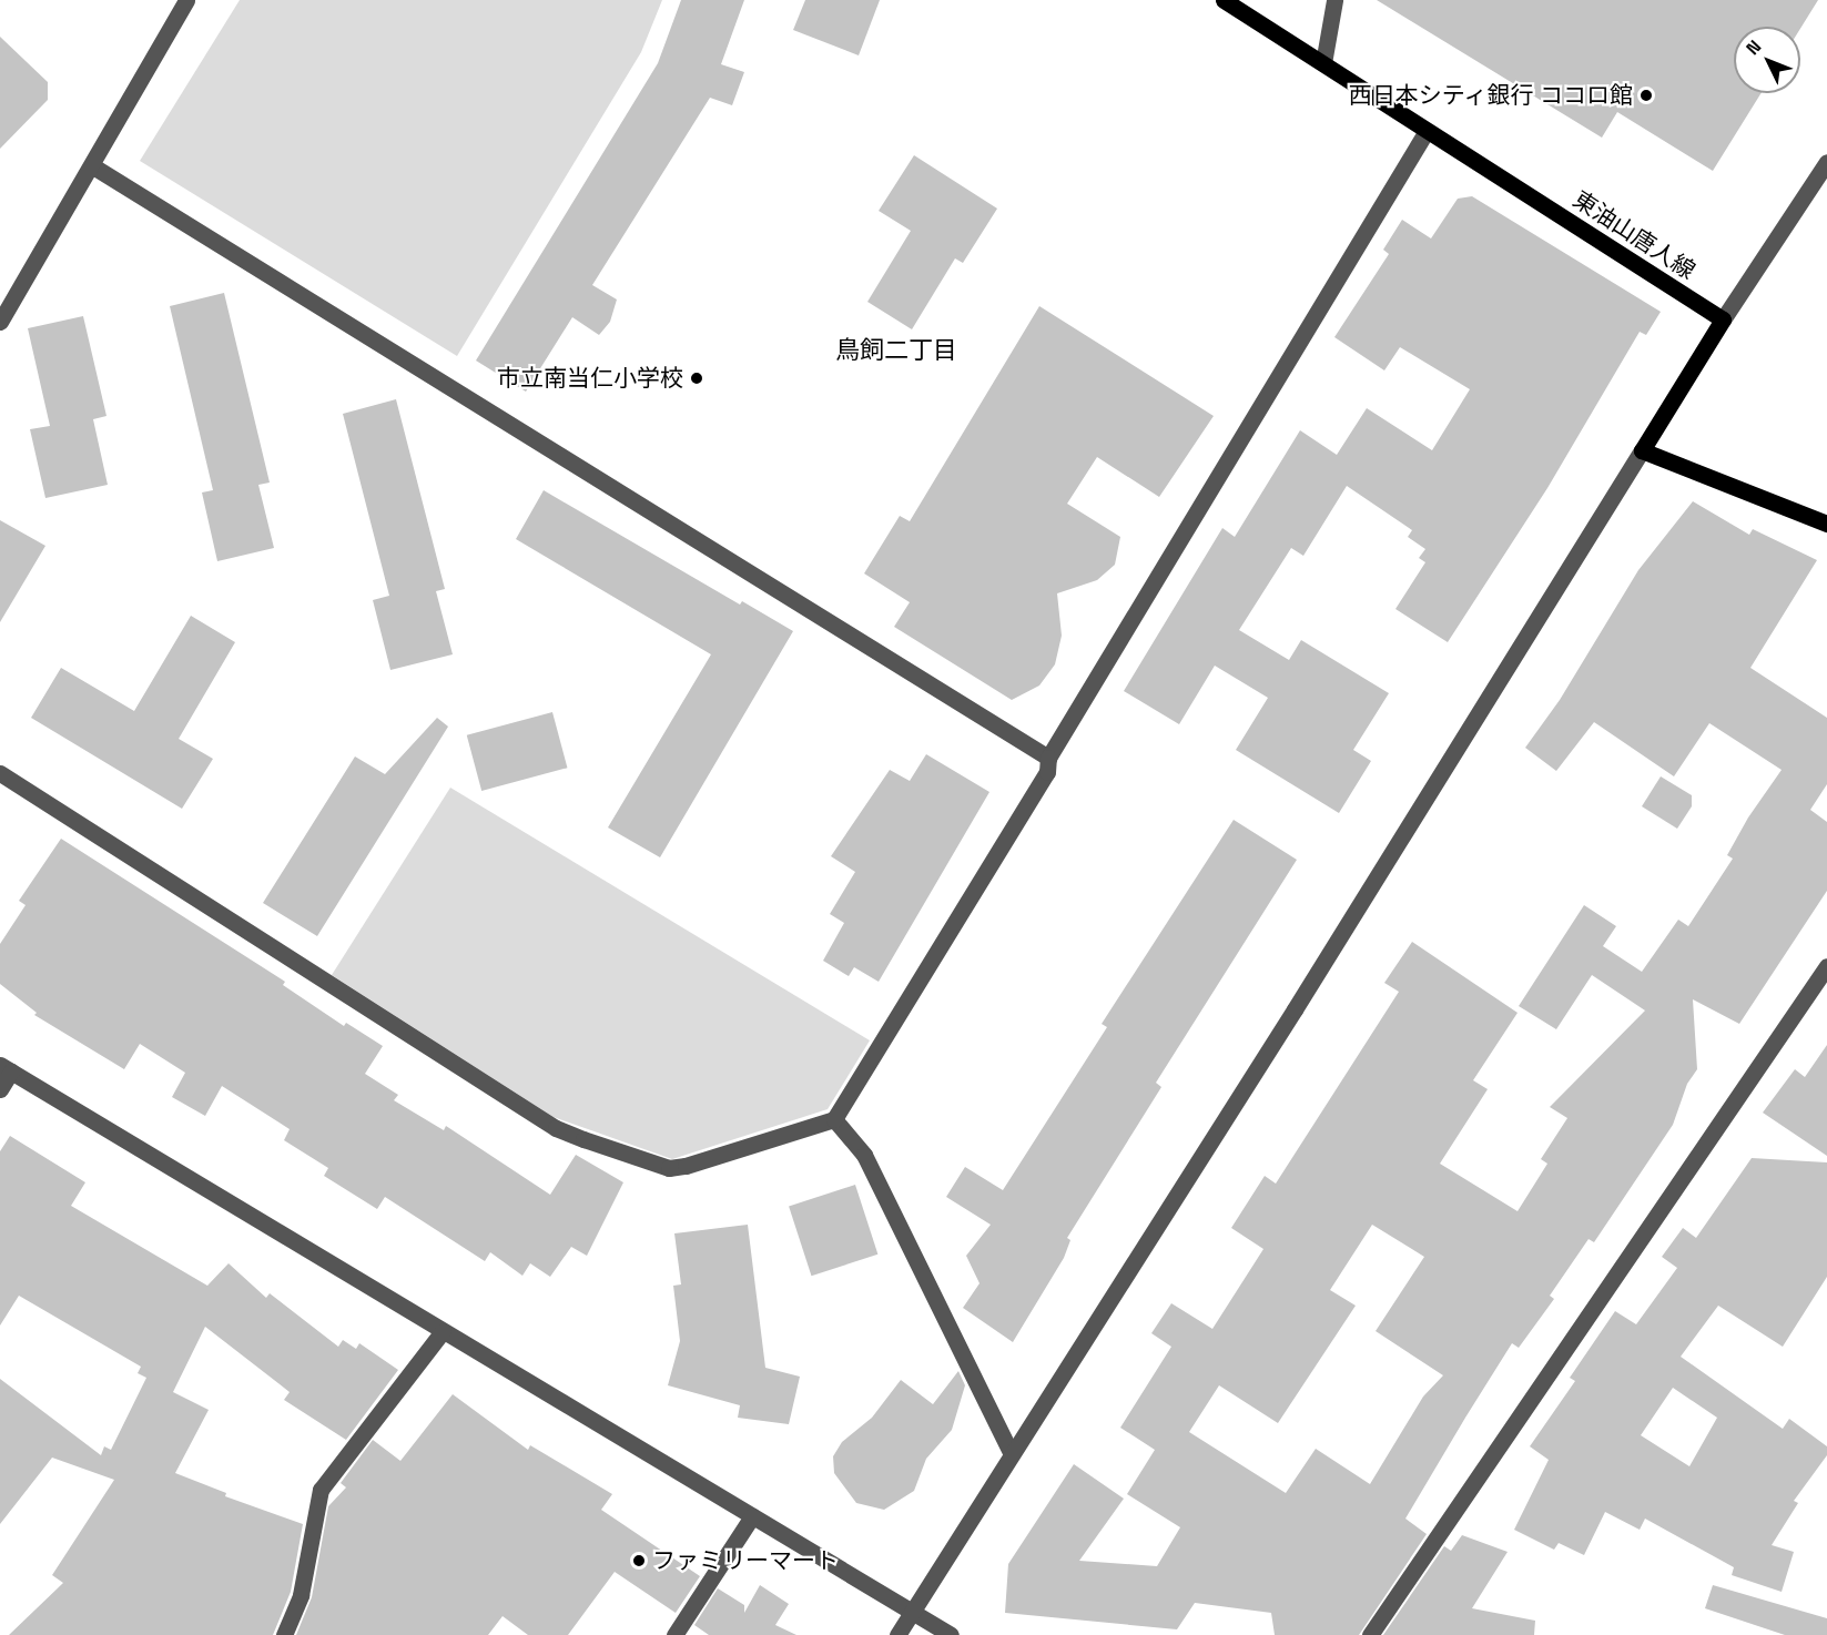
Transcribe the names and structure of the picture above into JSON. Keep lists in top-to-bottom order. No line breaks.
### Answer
{"streets":{"main road":["東油山唐人線"]},"districts":["鳥飼二丁目"],"places":["西日本シティ銀行 ココロ館","市立南当仁小学校","ファミリーマート"],"north":"top left"}
